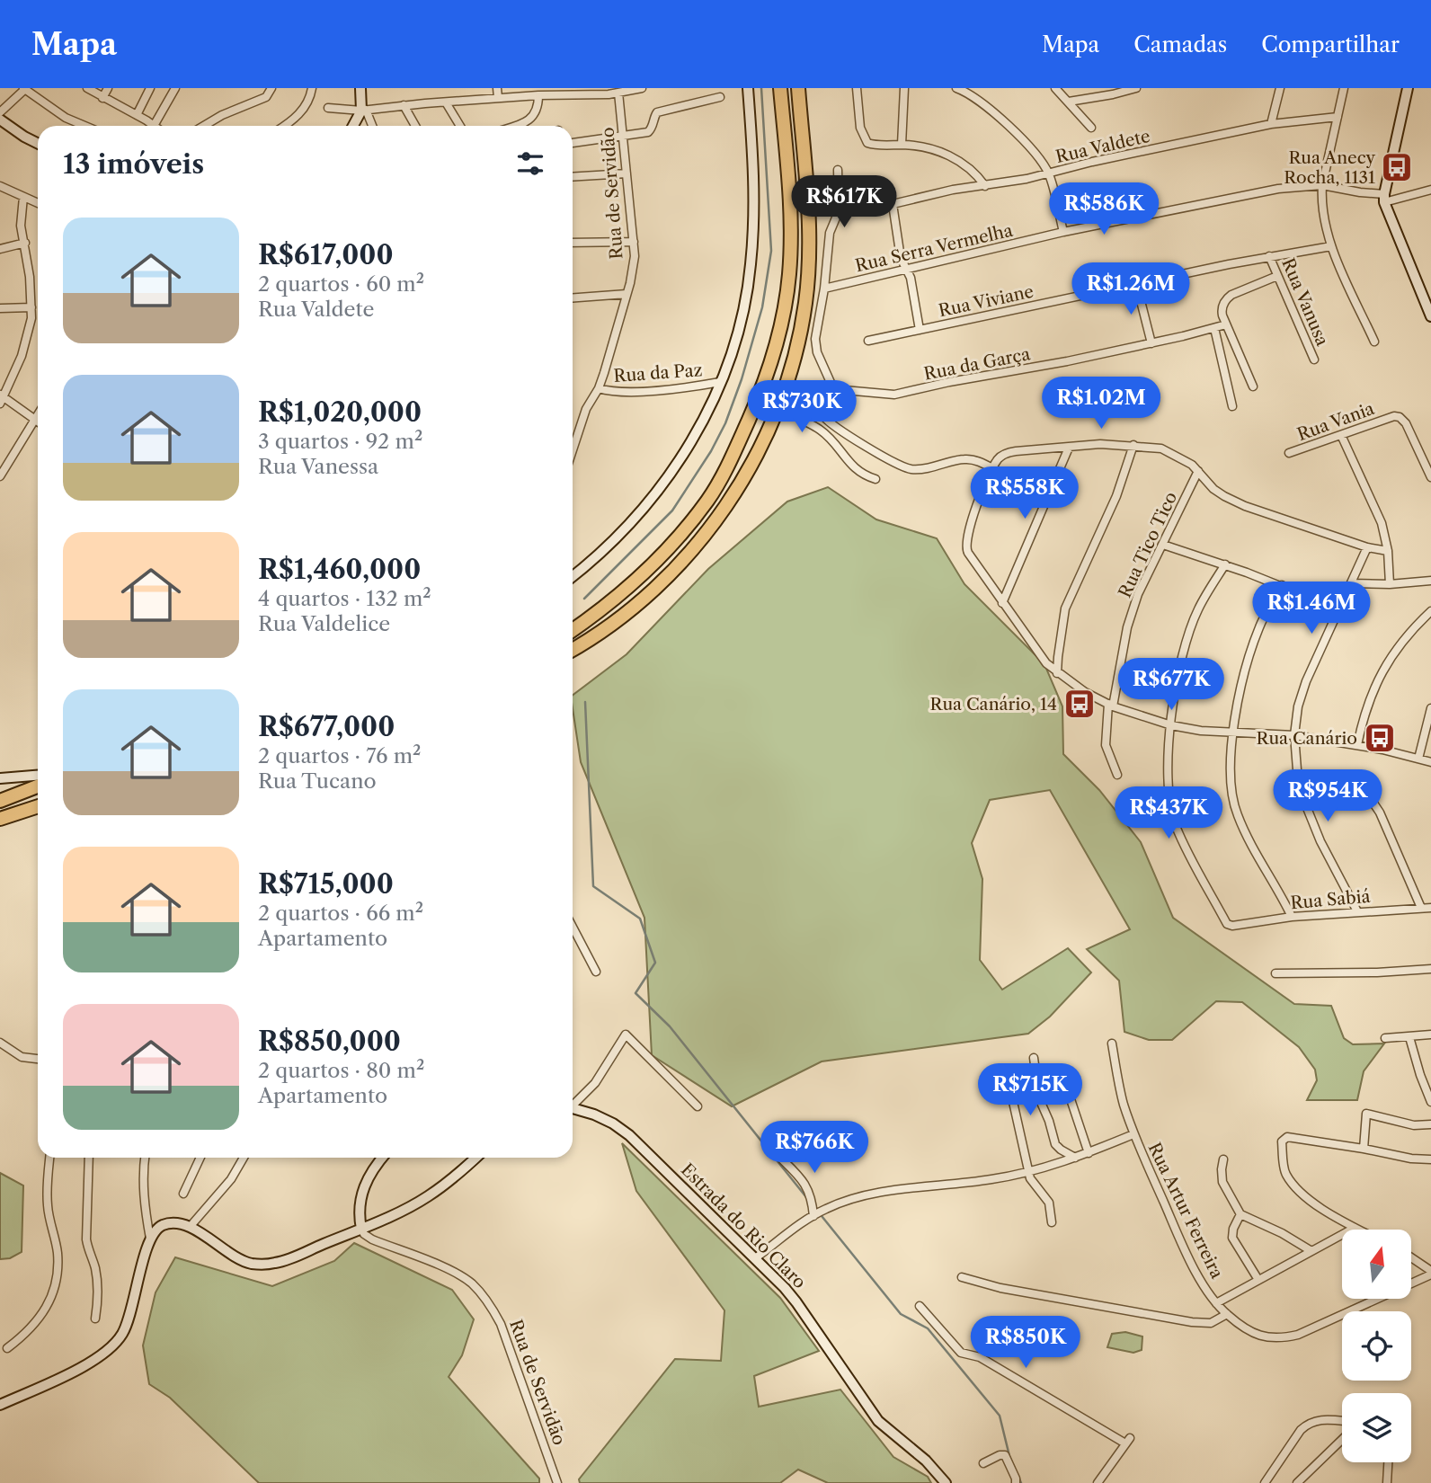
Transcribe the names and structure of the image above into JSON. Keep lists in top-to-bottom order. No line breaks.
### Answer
{"streets":{"main road":["Estrada do Rio Claro"],"street":["Rua Valdete","Rua de Servidão","Rua Serra Vermelha","Rua Viviane","Rua Vanusa","Rua da Garça","Rua da Paz","Rua Vania","Rua Tico Tico","Rua Sabiá","Rua Artur Ferreira"]},"crossings":[["Rua de Servidão","Rua da Paz"],["Rua Viviane","Rua Vanusa"]],"places":{"bus stop":["Rua Anecy Rocha, 1131","Rua Canário, 14","Rua Canário"]},"north":"top","page":{"header":"Mapa","nav":["Mapa","Camadas","Compartilhar"],"heading":"13 imóveis","price":["R$617K","R$586K","R$1.26M","R$1.02M","R$730K","R$558K","R$1.46M","R$677K","R$954K","R$437K","R$715K","R$766K","R$850K"],"list":[{"name":"R$617,000","note":"2 quartos · 60 m² · Rua Valdete"},{"name":"R$1,020,000","note":"3 quartos · 92 m² · Rua Vanessa"},{"name":"R$1,460,000","note":"4 quartos · 132 m² · Rua Valdelice"},{"name":"R$677,000","note":"2 quartos · 76 m² · Rua Tucano"},{"name":"R$715,000","note":"2 quartos · 66 m² · Apartamento"},{"name":"R$850,000","note":"2 quartos · 80 m² · Apartamento"}]}}
